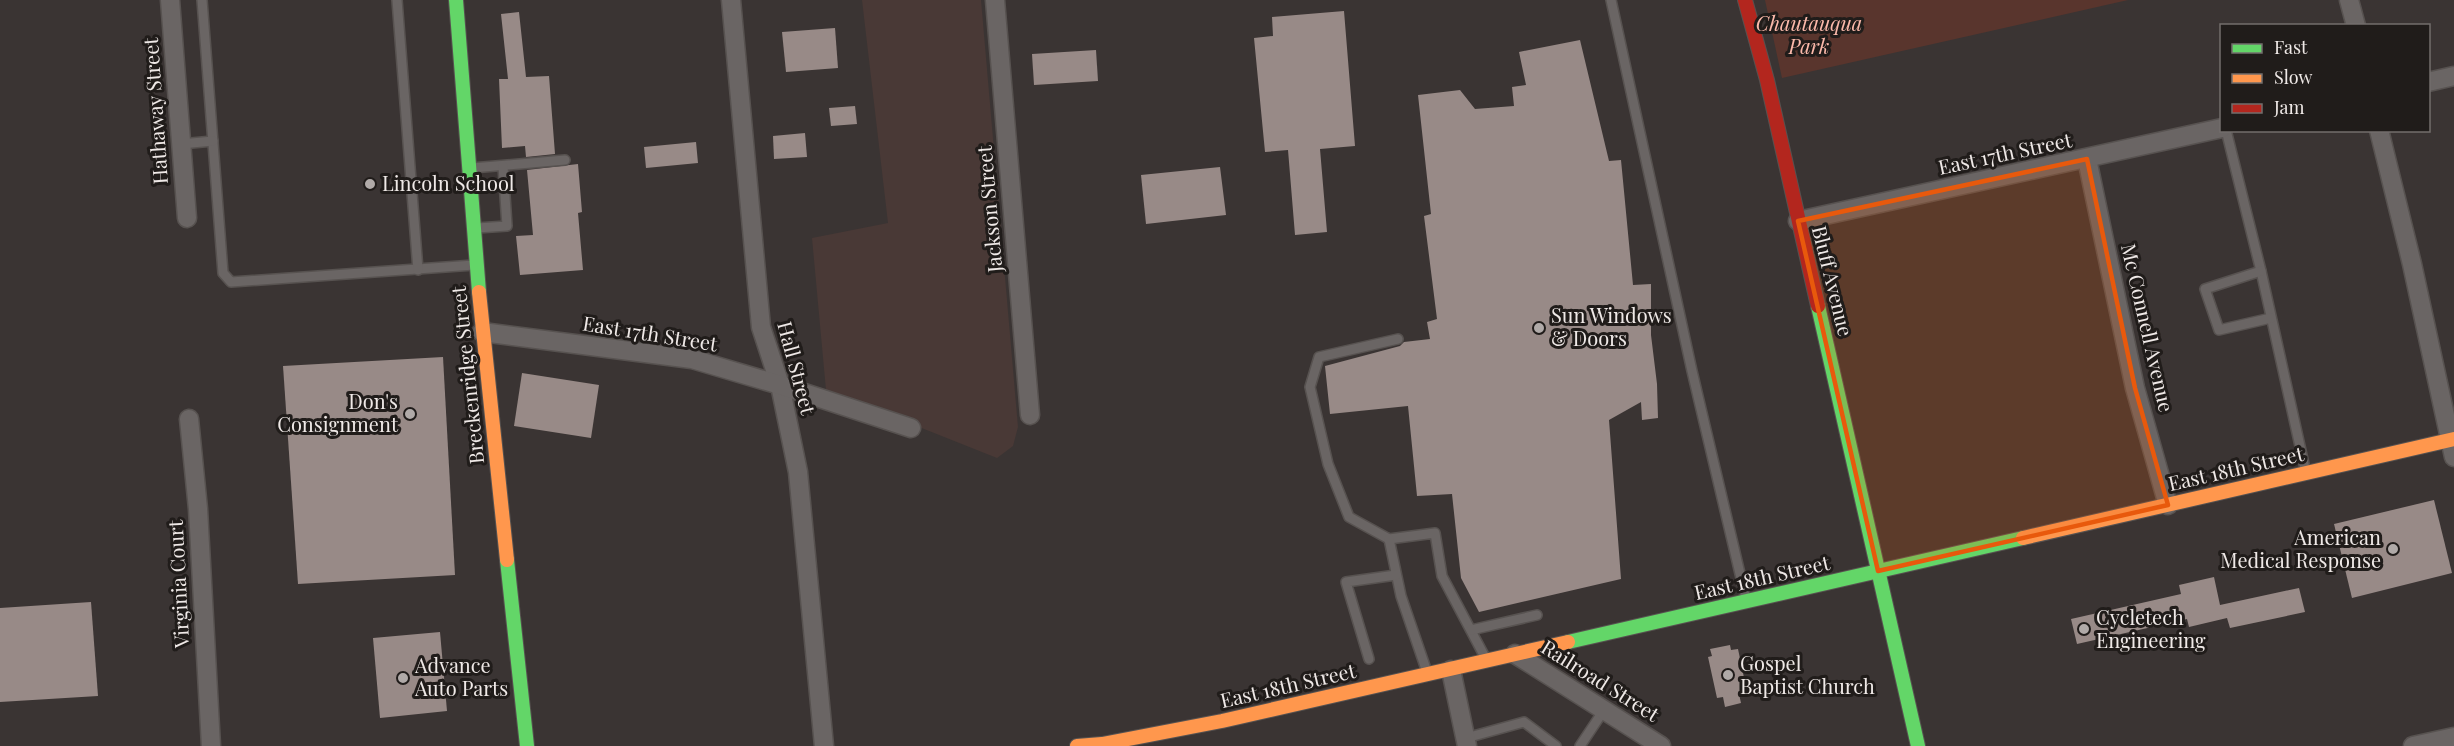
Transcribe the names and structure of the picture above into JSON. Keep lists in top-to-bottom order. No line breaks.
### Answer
{"streets":{"street":["Hathaway Street","East 17th Street","Jackson Street","Bluff Avenue","Mc Connell Avenue","Hall Street","Breckenridge Street","East 18th Street","Virginia Court","Railroad Street"]},"crossings":[["East 17th Street","Bluff Avenue"],["East 17th Street","Mc Connell Avenue"],["East 17th Street","Hall Street"],["East 17th Street","Breckenridge Street"],["Bluff Avenue","East 18th Street"],["Mc Connell Avenue","East 18th Street"],["East 18th Street","Railroad Street"]],"parks":["Chautauqua Park"],"places":["Lincoln School","Sun Windows & Doors","Don's Consignment","American Medical Response","Cycletech Engineering","Gospel Baptist Church","Advance Auto Parts"],"legend":["Fast","Slow","Jam"]}
